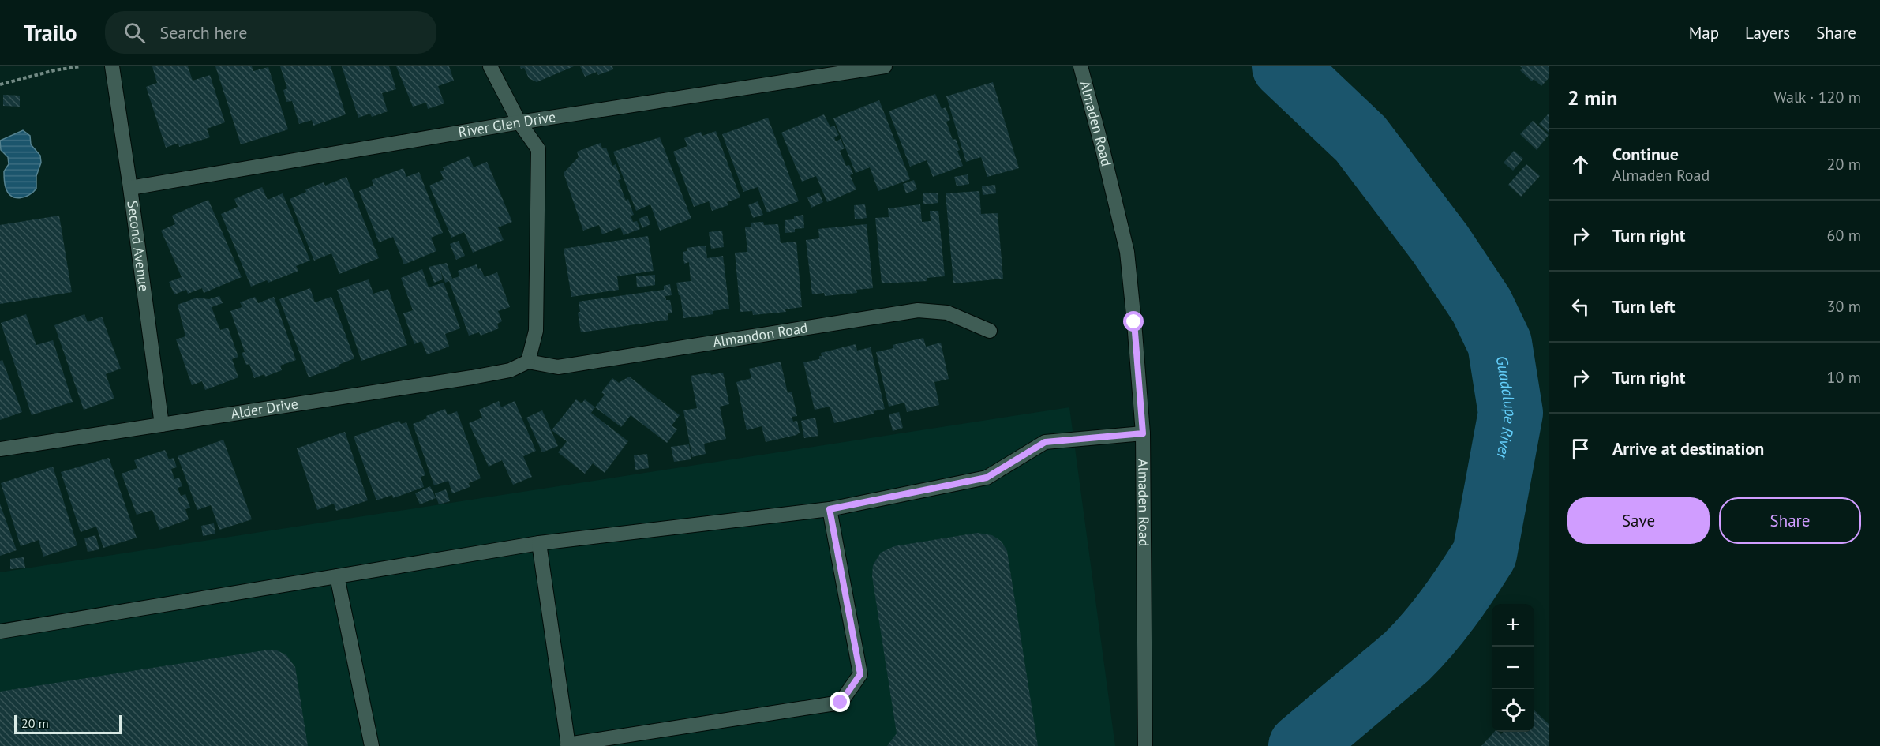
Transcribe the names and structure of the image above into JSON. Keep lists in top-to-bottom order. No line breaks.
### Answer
{"streets":{"street":["Almaden Road","River Glen Drive","Second Avenue","Almandon Road","Alder Drive"]},"crossings":[["River Glen Drive","Second Avenue"],["Second Avenue","Alder Drive"],["Almandon Road","Alder Drive"]],"water":["Guadalupe River"],"scale_bar":"20 m","page":{"header":"Trailo","search":"Search here","nav":["Map","Layers","Share"],"heading":["2 min","Walk · 120 m"],"list":[["Continue","Almaden Road","20 m"],["Turn right","60 m"],["Turn left","30 m"],["Turn right","10 m"],"Arrive at destination"],"buttons":["Save","Share"],"map_buttons":["+","−"],"scale":"20 m"}}
